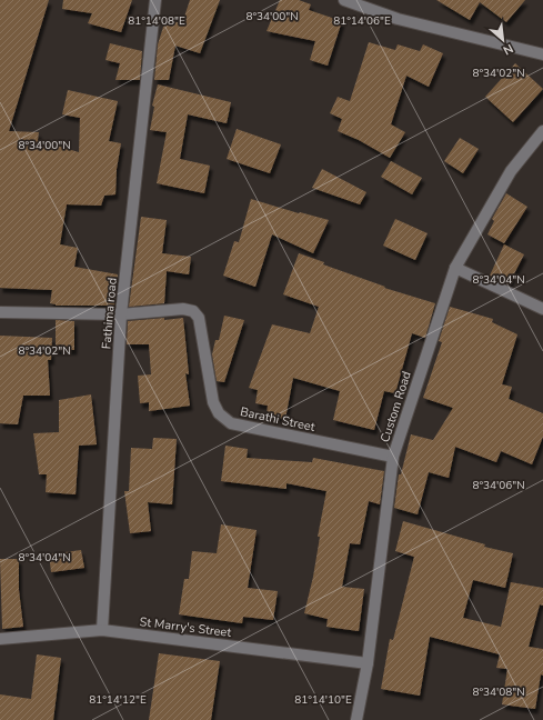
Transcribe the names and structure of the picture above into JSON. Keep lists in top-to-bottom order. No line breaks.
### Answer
{"streets":{"street":["Fathima road","Custom Road","Barathi Street","St Marry's Street"]},"crossings":[["Fathima road","Barathi Street"],["Fathima road","St Marry's Street"],["Custom Road","Barathi Street"],["Custom Road","St Marry's Street"]],"north":"bottom right","coordinates":["8°34'00\"N","81°14'08\"E","81°14'06\"E","8°34'02\"N","8°34'04\"N","8°34'06\"N","8°34'08\"N","81°14'12\"E","81°14'10\"E"]}
